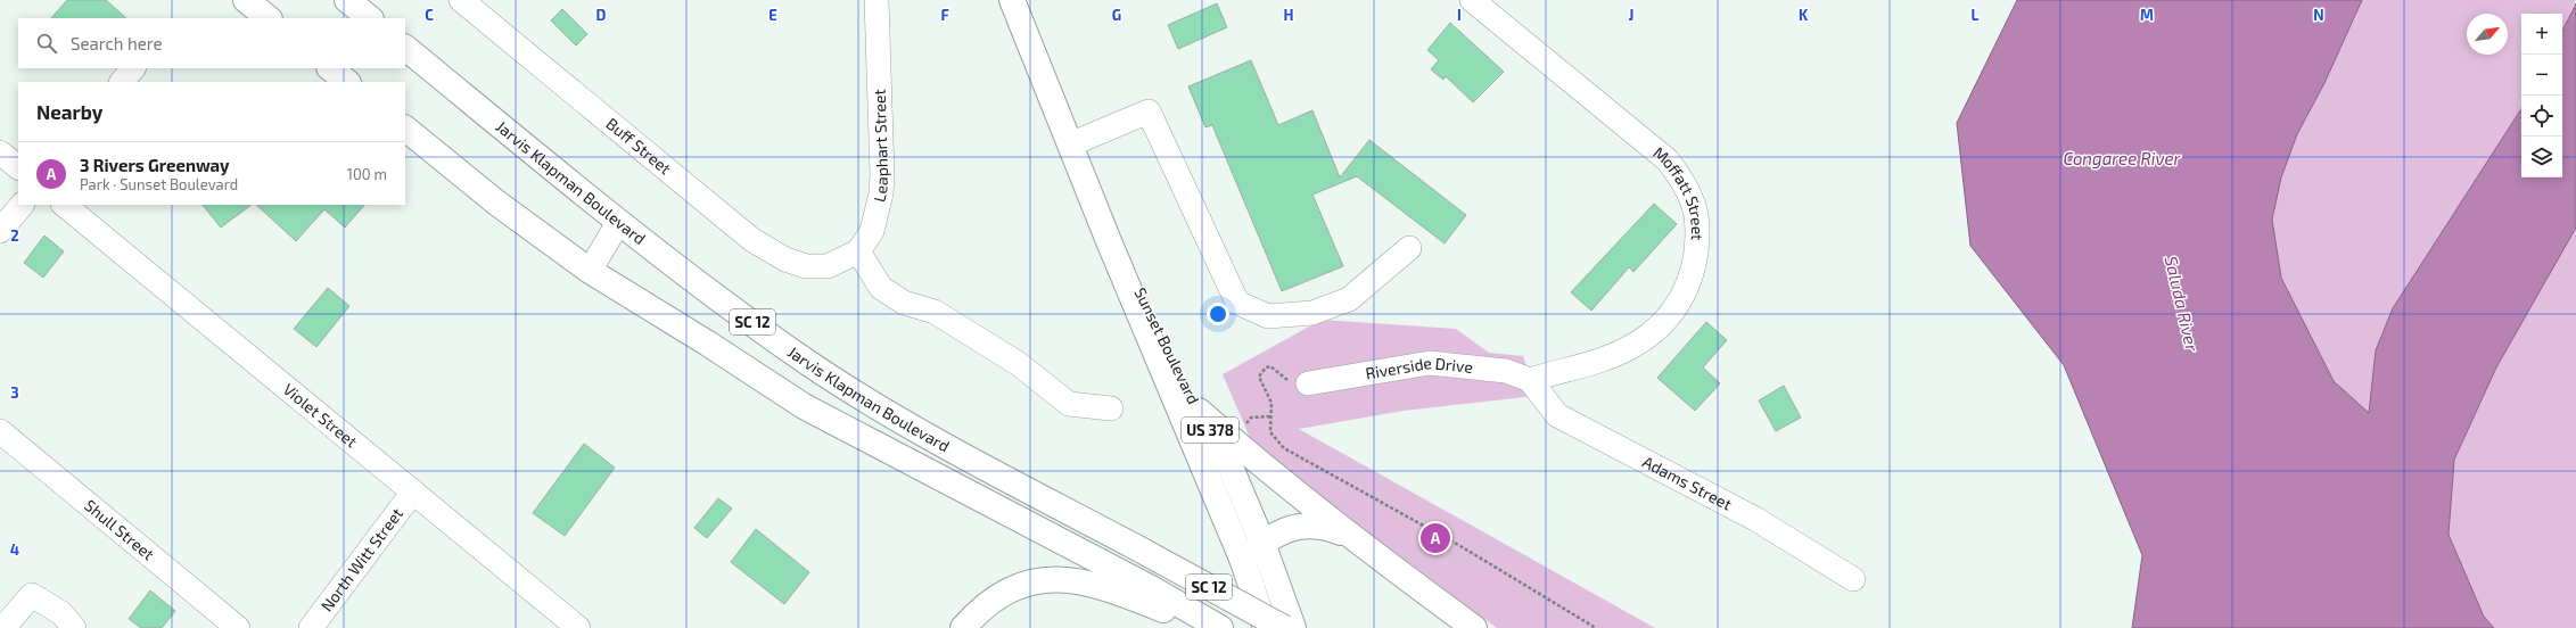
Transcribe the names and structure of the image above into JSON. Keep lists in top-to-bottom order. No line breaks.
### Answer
{"streets":{"main road":["Jarvis Klapman Boulevard","SC 12","Sunset Boulevard","US 378"],"street":["Buff Street","Leaphart Street","Moffatt Street","Riverside Drive","Violet Street","Adams Street","Shull Street","North Witt Street"]},"crossings":[["Buff Street","Leaphart Street"],["Moffatt Street","Riverside Drive"],["Moffatt Street","Adams Street"],["Riverside Drive","Adams Street"],["Violet Street","North Witt Street"]],"water":["Congaree River","Saluda River"],"north":"top right","page":{"map_buttons":["+","−"],"search":"Search here","heading":"Nearby","list":[{"mark":"A","name":"3 Rivers Greenway","note":"Park · Sunset Boulevard","value":"100 m"}],"pins":"A"},"grid":{"columns":["C","D","E","F","G","H","I","J","K","L","M","N"],"rows":["2","3","4"]}}
